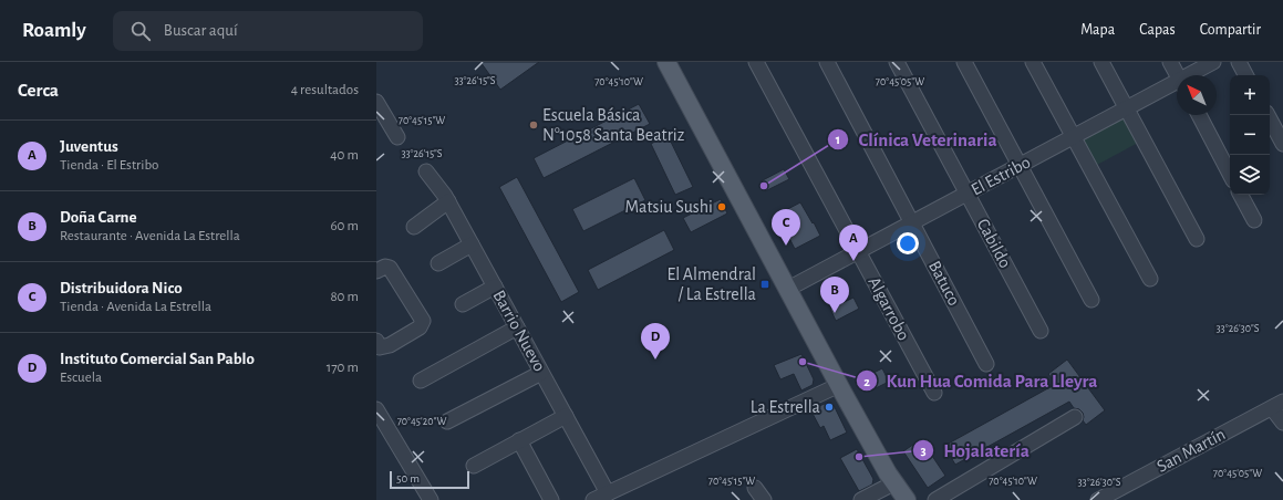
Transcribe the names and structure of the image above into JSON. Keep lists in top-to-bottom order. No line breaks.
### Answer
{"streets":{"street":["El Estribo","Cabildo","Batuco","Algarrobo","Barrio Nuevo","San Martín"]},"crossings":[["El Estribo","Cabildo"],["El Estribo","Batuco"],["El Estribo","Algarrobo"]],"places":{"other":["Escuela Básica N°1058 Santa Beatriz","Clínica Veterinaria","Matsiu Sushi","Kun Hua Comida Para Lleyra","La Estrella","Hojalatería"],"transit":["El Almendral / La Estrella"]},"scale_bar":"50 m","north":"top left","page":{"header":"Roamly","search":"Buscar aquí","nav":["Mapa","Capas","Compartir"],"heading":["Cerca","4 resultados"],"map_buttons":["+","−"],"list":[{"mark":"A","name":"Juventus","note":"Tienda · El Estribo","value":"40 m"},{"mark":"B","name":"Doña Carne","note":"Restaurante · Avenida La Estrella","value":"60 m"},{"mark":"C","name":"Distribuidora Nico","note":"Tienda · Avenida La Estrella","value":"80 m"},{"mark":"D","name":"Instituto Comercial San Pablo","note":"Escuela","value":"170 m"}],"pins":["C","A","B","D"],"scale":"50 m"},"coordinates":["33°26'15\"S","70°45'10\"W","70°45'05\"W","70°45'15\"W","33°26'30\"S","70°45'20\"W"]}
